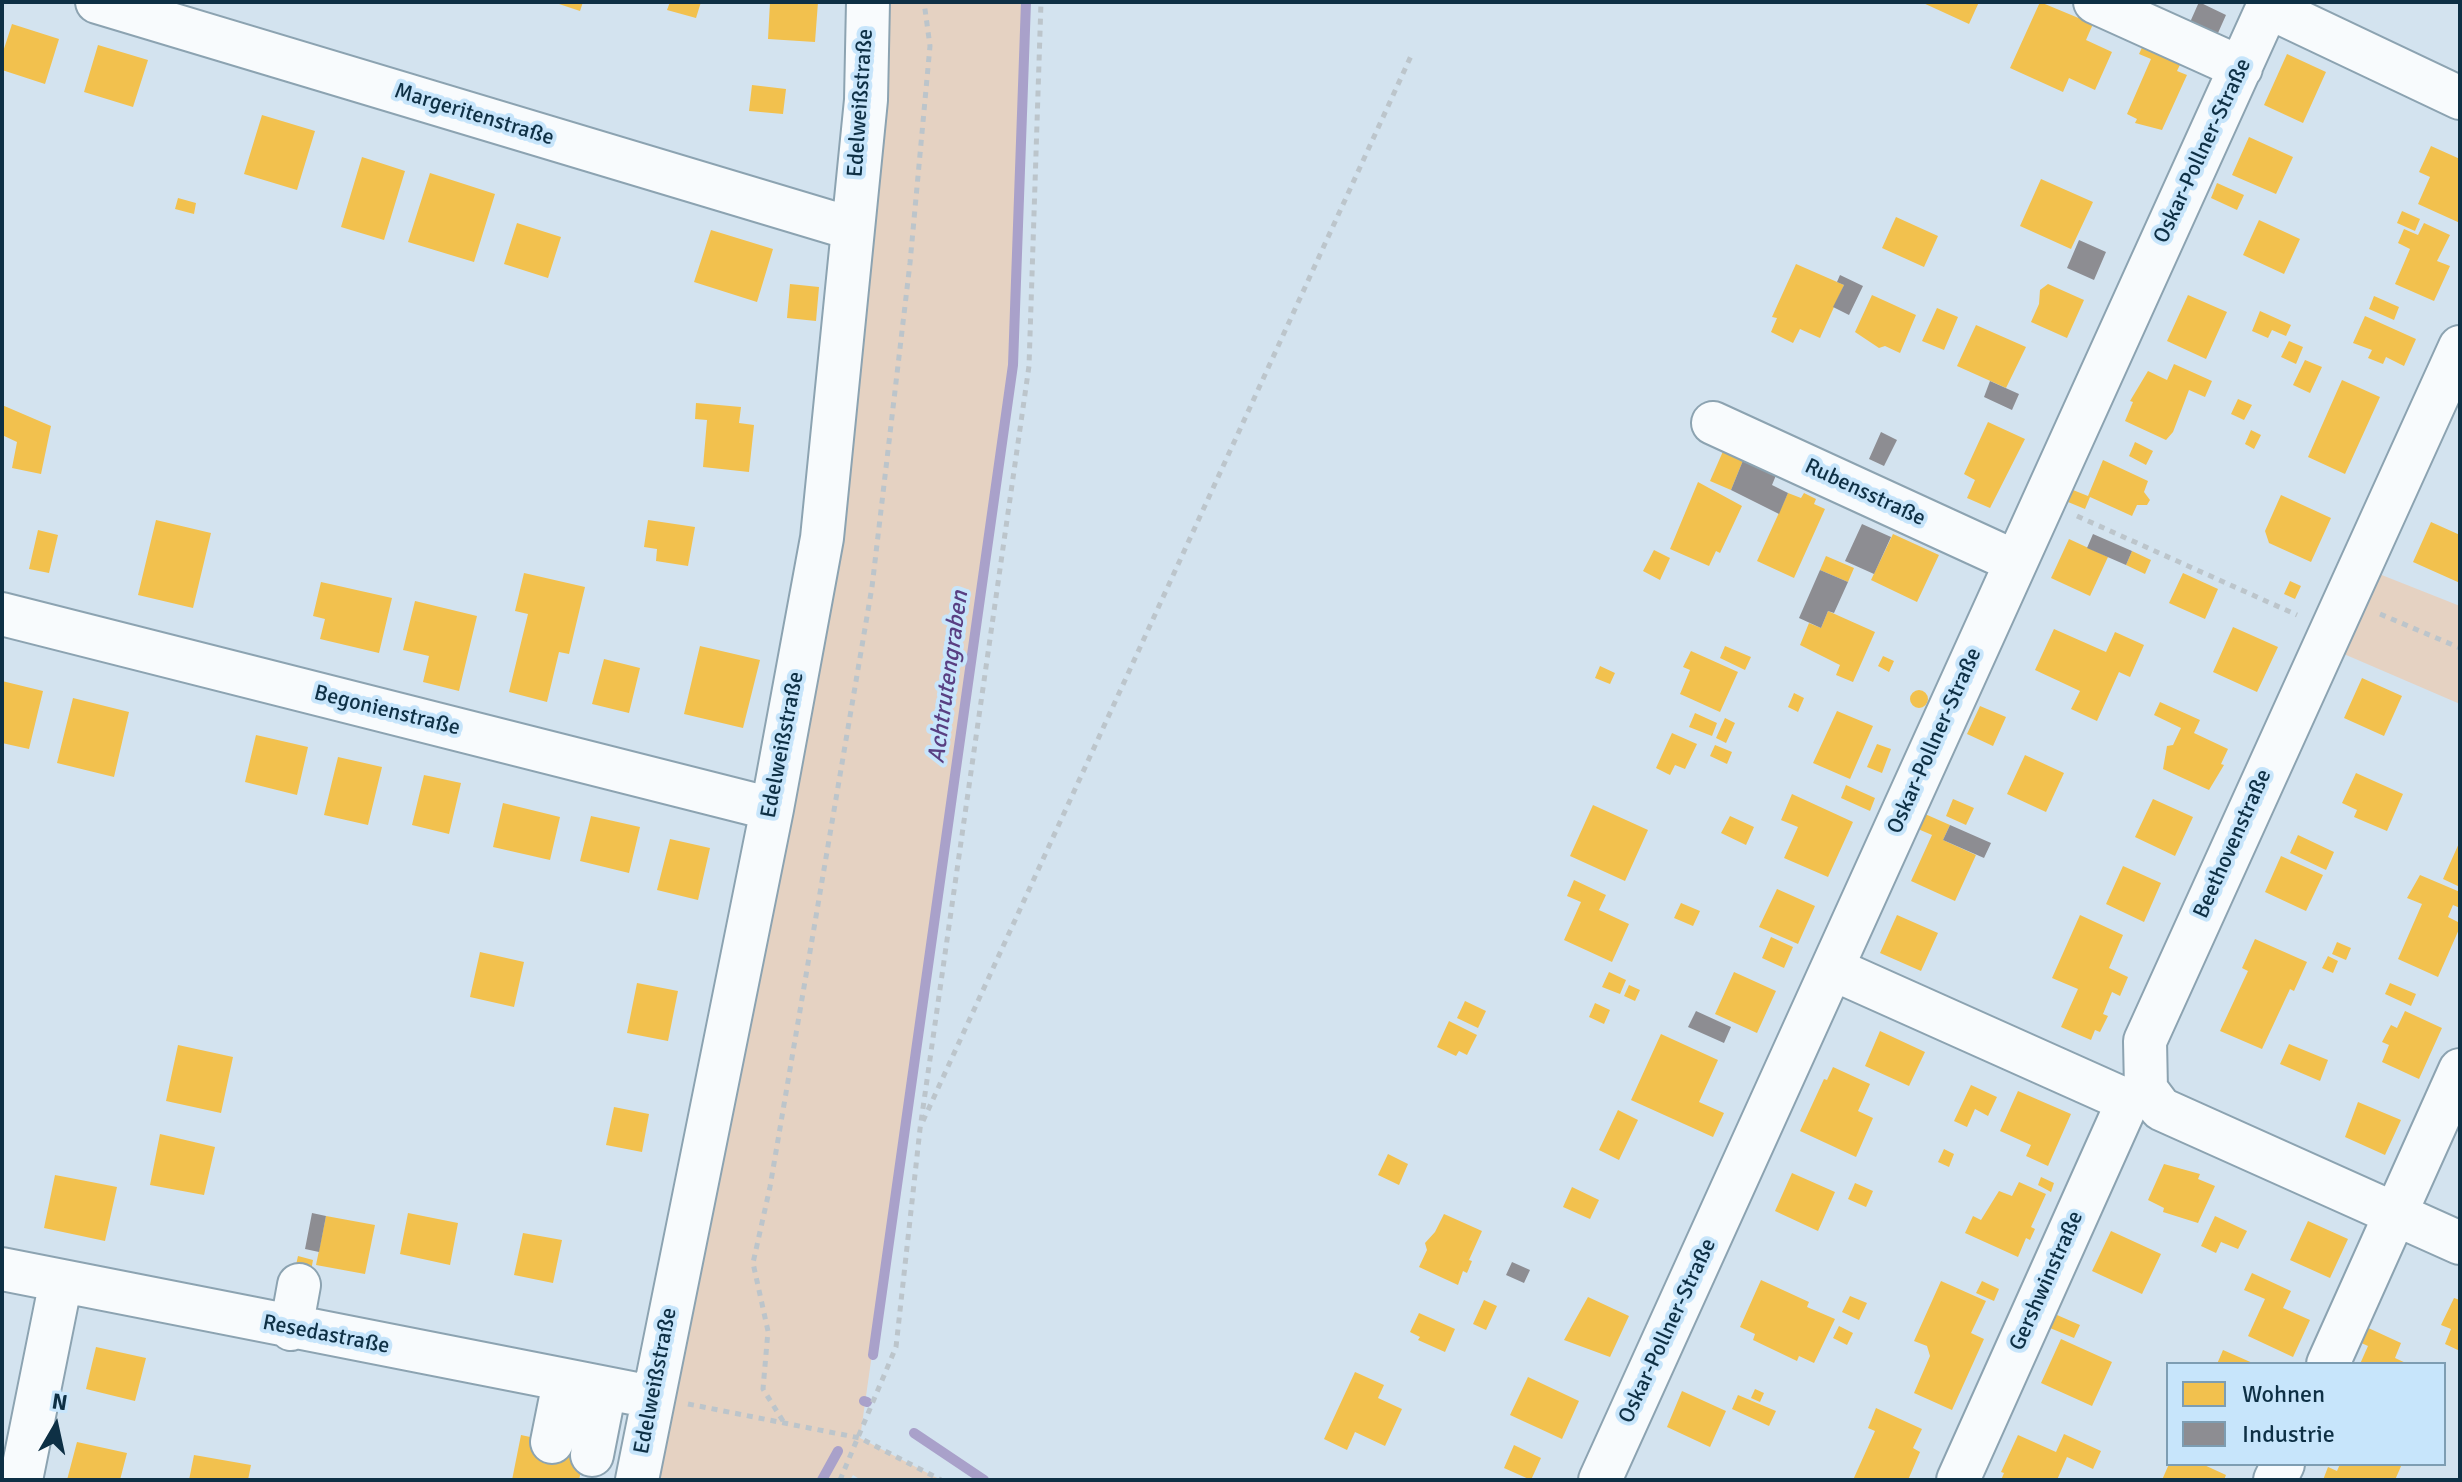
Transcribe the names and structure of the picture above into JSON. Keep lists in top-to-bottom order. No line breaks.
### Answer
{"streets":{"street":["Edelweißstraße","Margeritenstraße","Oskar-Pollner-Straße","Rubensstraße","Begonienstraße","Beethovenstraße","Gershwinstraße","Resedastraße"]},"crossings":[["Edelweißstraße","Margeritenstraße"],["Edelweißstraße","Begonienstraße"],["Edelweißstraße","Resedastraße"],["Oskar-Pollner-Straße","Rubensstraße"],["Beethovenstraße","Gershwinstraße"]],"water":["Achtrutengraben"],"legend":["Wohnen","Industrie"],"north":"top"}
